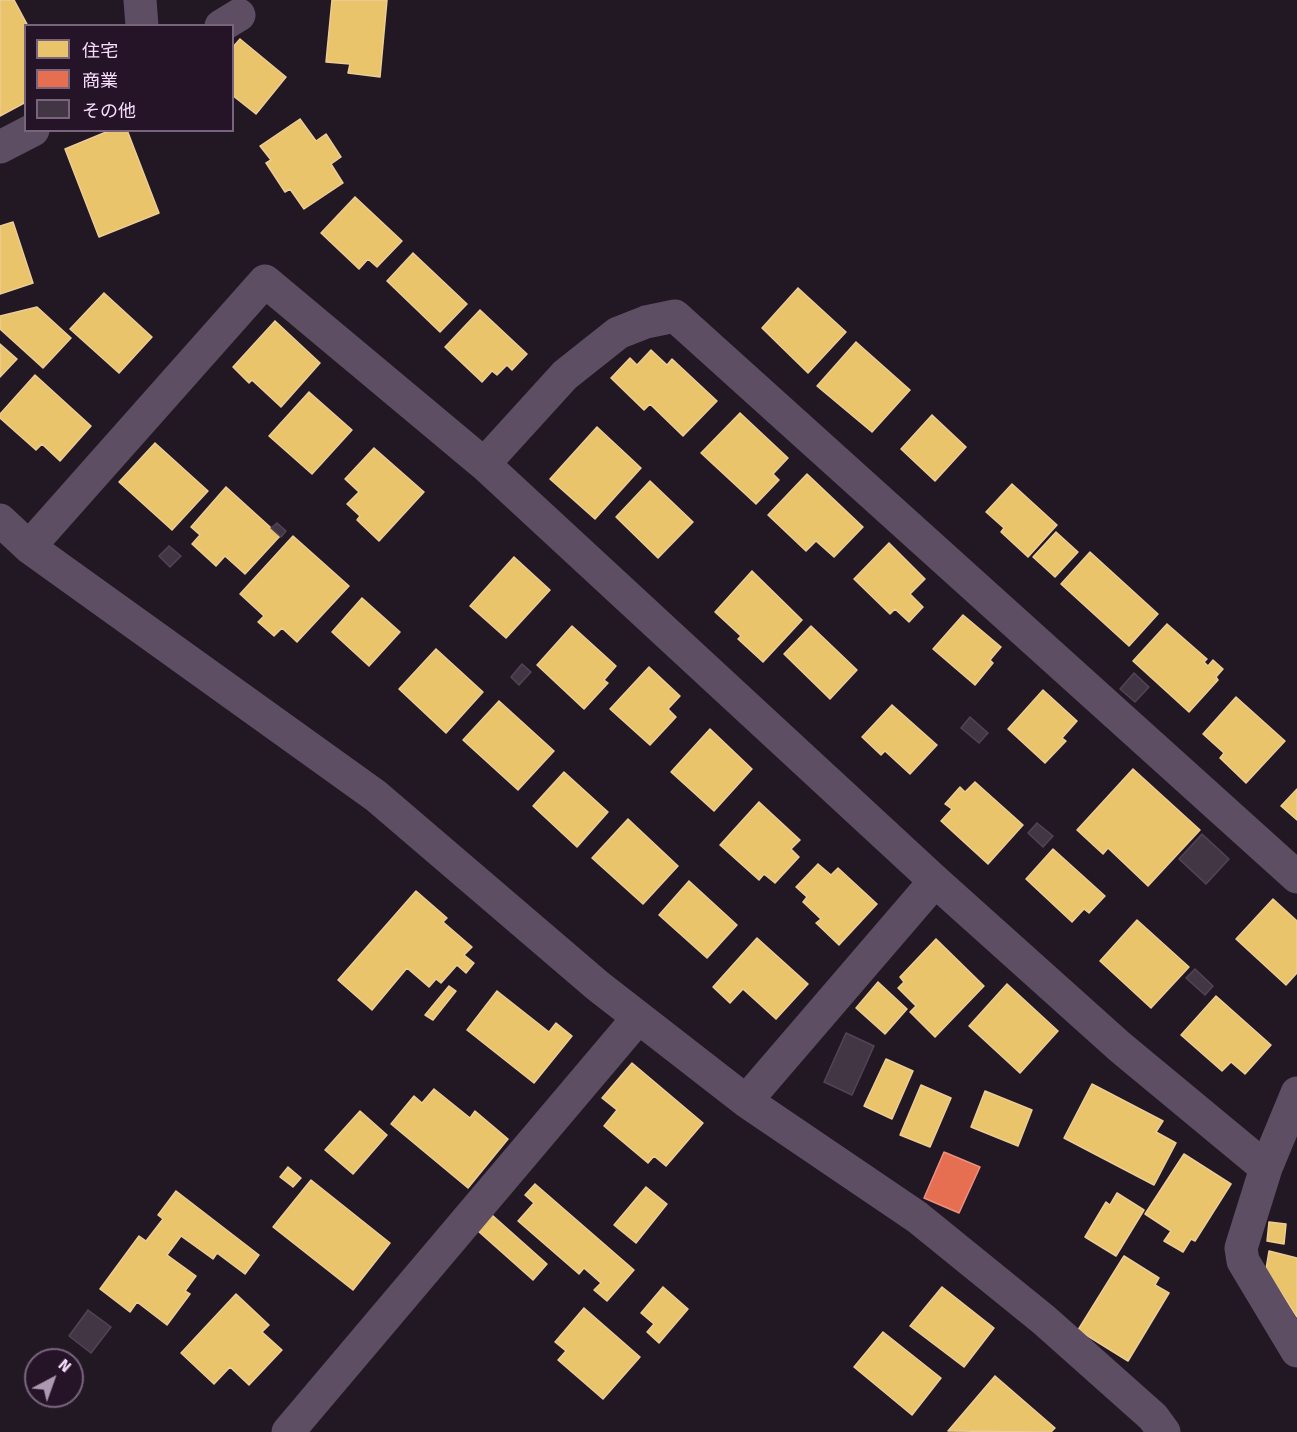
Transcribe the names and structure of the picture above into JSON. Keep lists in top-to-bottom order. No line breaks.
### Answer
{"legend":["住宅","商業","その他"],"north":"top right"}
